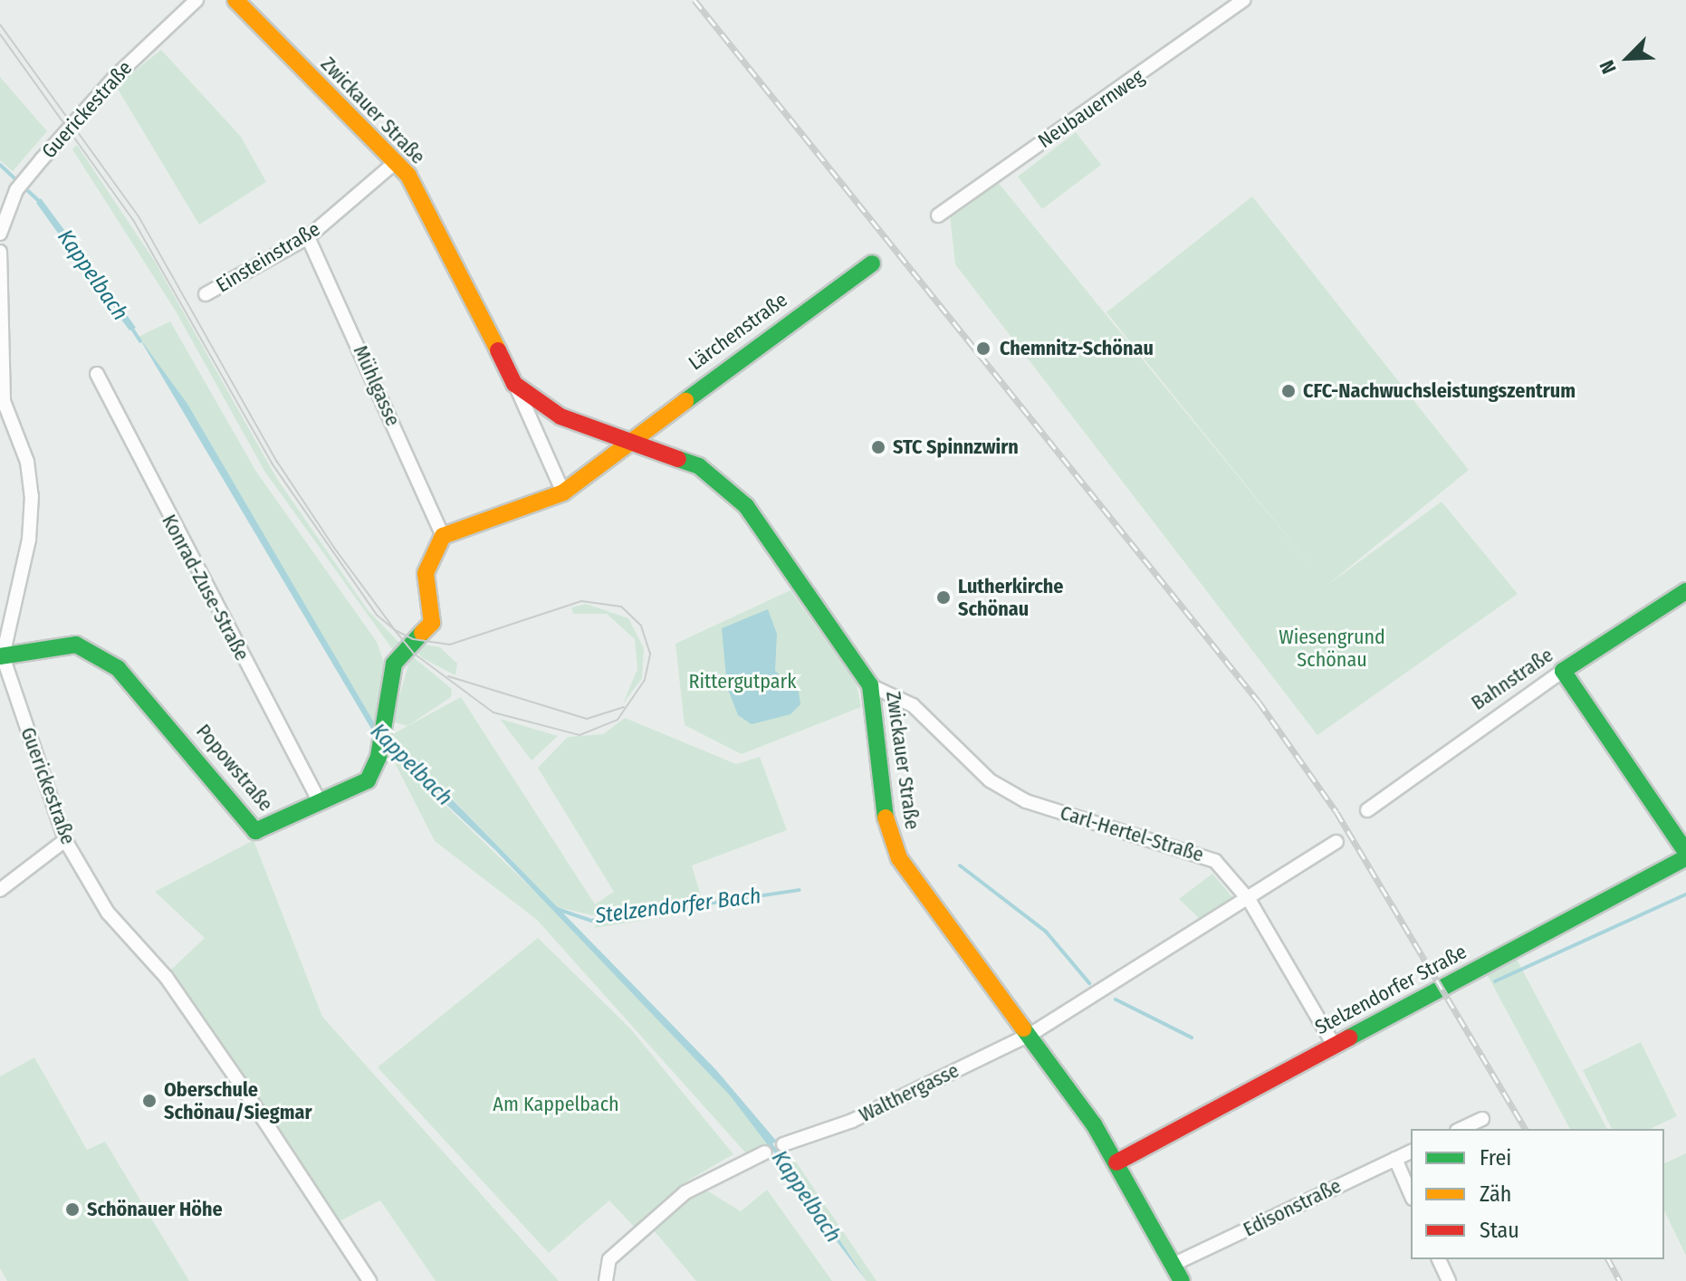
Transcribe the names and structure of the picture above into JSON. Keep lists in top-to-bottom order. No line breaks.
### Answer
{"streets":{"street":["Neubauernweg","Guerickestraße","Zwickauer Straße","Einsteinstraße","Lärchenstraße","Mühlgasse","Konrad-Zuse-Straße","Bahnstraße","Popowstraße","Carl-Hertel-Straße","Stelzendorfer Straße","Walthergasse","Edisonstraße"]},"crossings":[["Guerickestraße","Popowstraße"],["Zwickauer Straße","Einsteinstraße"],["Zwickauer Straße","Lärchenstraße"],["Zwickauer Straße","Carl-Hertel-Straße"],["Zwickauer Straße","Stelzendorfer Straße"],["Zwickauer Straße","Walthergasse"],["Zwickauer Straße","Edisonstraße"],["Einsteinstraße","Mühlgasse"],["Mühlgasse","Popowstraße"],["Konrad-Zuse-Straße","Popowstraße"],["Carl-Hertel-Straße","Stelzendorfer Straße"]],"water":["Kappelbach","Stelzendorfer Bach"],"parks":["Wiesengrund Schönau","Rittergutpark","Am Kappelbach"],"places":["Chemnitz-Schönau","CFC-Nachwuchsleistungszentrum","STC Spinnzwirn","Lutherkirche Schönau","Oberschule Schönau/Siegmar","Schönauer Höhe"],"legend":["Frei","Zäh","Stau"],"north":"bottom left"}
